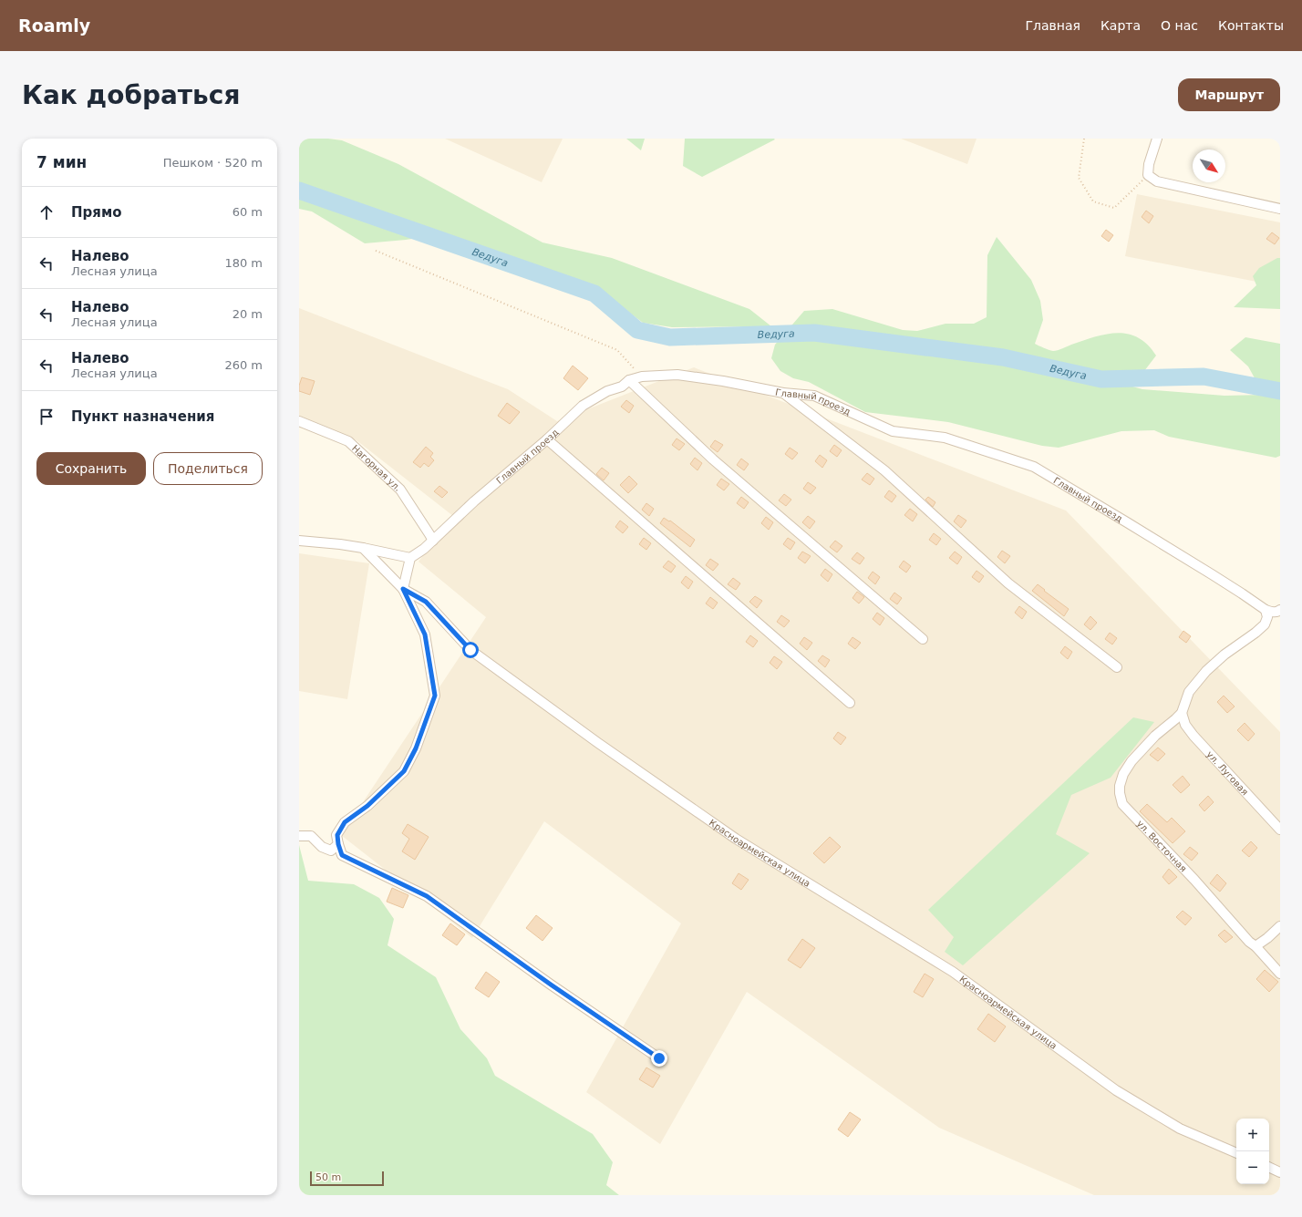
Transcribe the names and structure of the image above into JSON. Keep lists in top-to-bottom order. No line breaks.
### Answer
{"streets":{"street":["Главный проезд","Нагорная ул.","ул. Луговая","ул. Восточная","Красноармейская улица"]},"crossings":[["Главный проезд","Нагорная ул."],["ул. Луговая","ул. Восточная"]],"water":["Ведуга"],"scale_bar":"50 m","north":"bottom right","page":{"header":"Roamly","nav":["Главная","Карта","О нас","Контакты"],"buttons":["Маршрут",["Сохранить","Поделиться"]],"title":"Как добраться","heading":["7 мин","Пешком · 520 m"],"list":[["Прямо","60 m"],["Налево","Лесная улица","180 m"],["Налево","Лесная улица","20 m"],["Налево","Лесная улица","260 m"],"Пункт назначения"],"map_buttons":["+","−"],"scale":"50 m"}}
